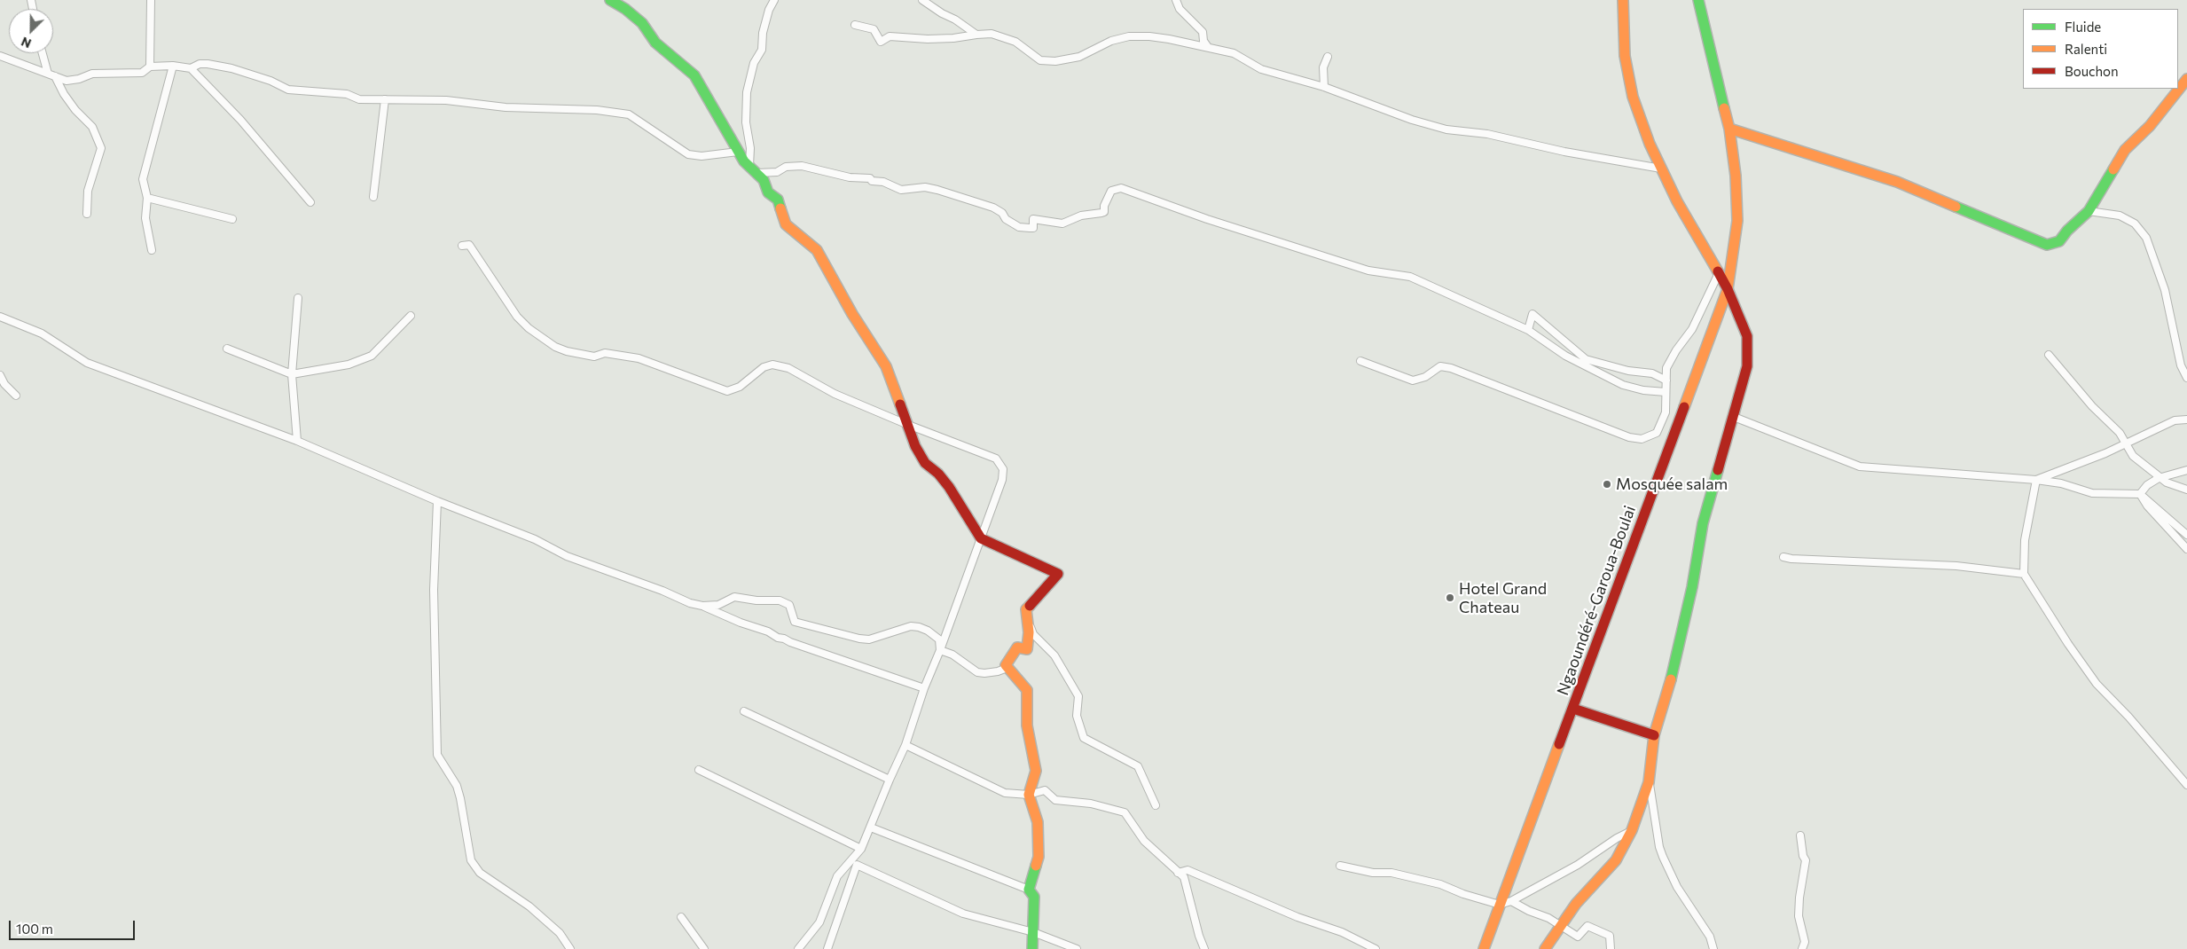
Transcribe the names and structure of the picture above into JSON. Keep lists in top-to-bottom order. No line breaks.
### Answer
{"streets":{"main road":["Ngaoundéré-Garoua-Boulai"]},"places":["Mosquée salam","Hotel Grand Chateau"],"legend":["Fluide","Ralenti","Bouchon"],"scale_bar":"100 m","north":"bottom left"}
